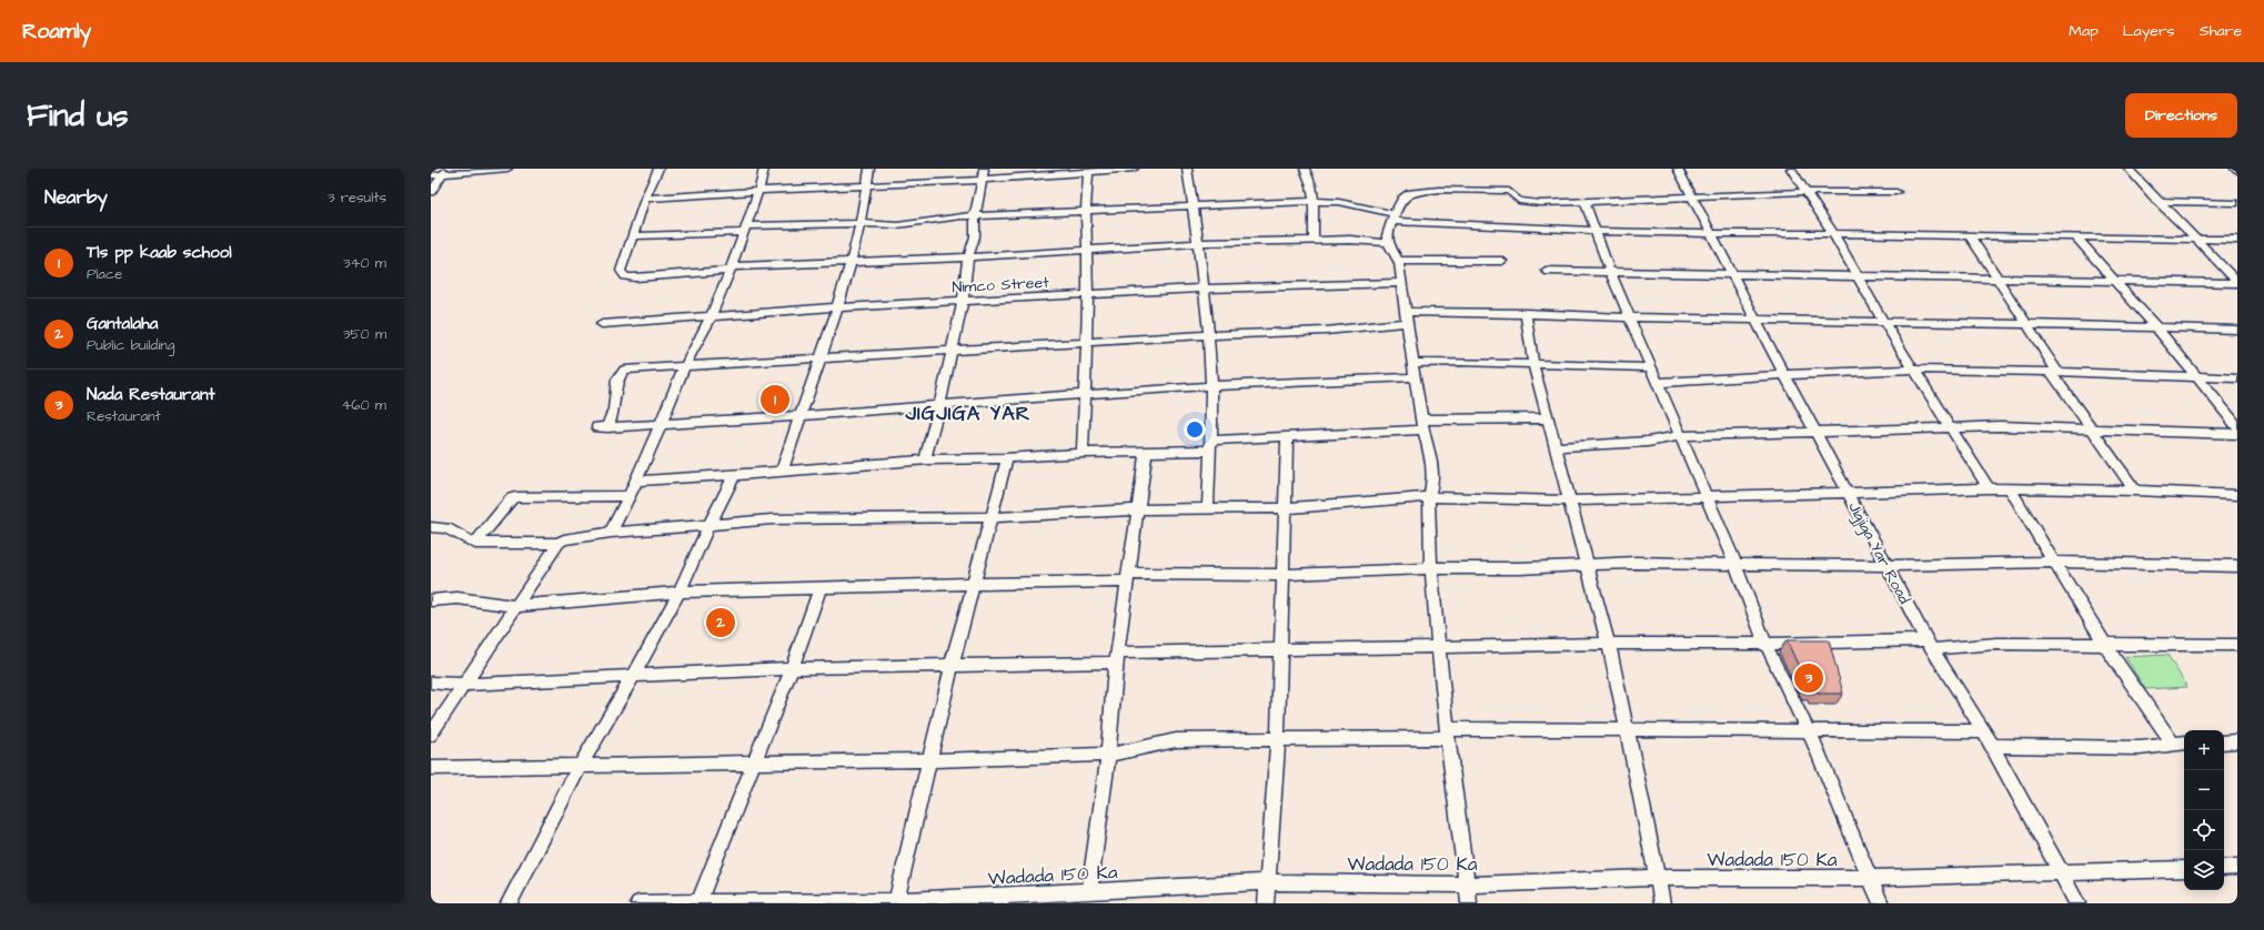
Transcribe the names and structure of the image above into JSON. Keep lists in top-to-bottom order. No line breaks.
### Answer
{"streets":{"street":["Nimco Street","Jigjiga Yar Road","Wadada 150 Ka"]},"crossings":[["Jigjiga Yar Road","Wadada 150 Ka"]],"districts":["JIGJIGA YAR"],"page":{"header":"Roamly","nav":["Map","Layers","Share"],"buttons":"Directions","title":"Find us","heading":["Nearby","3 results"],"list":[{"mark":"1","name":"Tls pp kaab school","note":"Place","value":"340 m"},{"mark":"2","name":"Gantalaha","note":"Public building","value":"350 m"},{"mark":"3","name":"Nada Restaurant","note":"Restaurant","value":"460 m"}],"pins":["1","2","3"],"map_buttons":["+","−"]}}
